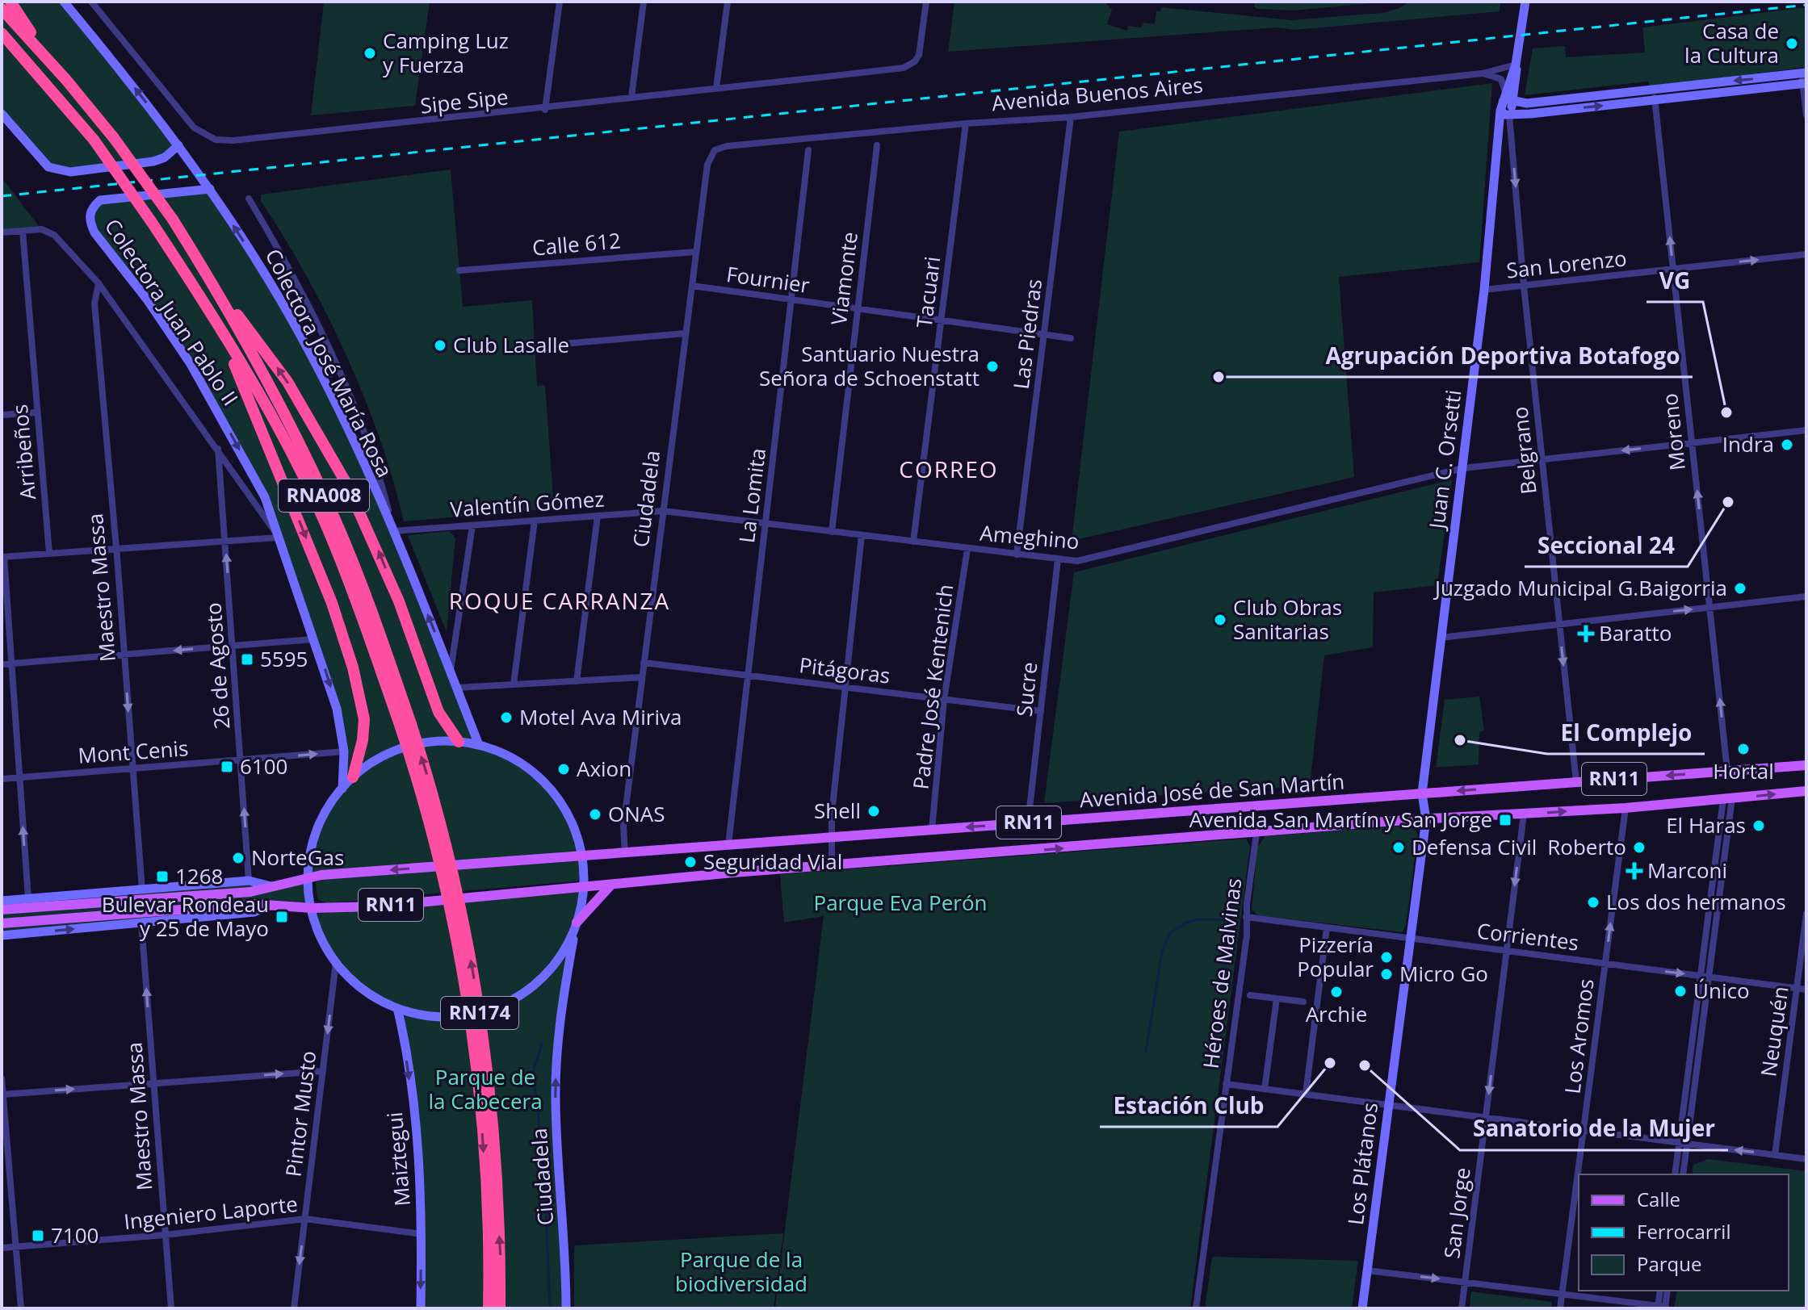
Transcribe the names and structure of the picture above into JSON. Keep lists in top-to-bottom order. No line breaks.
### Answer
{"streets":{"highway":["RNA008","RN174"],"main road":["Colectora Juan Pablo II","Colectora José María Rosa","Juan C. Orsetti","Ciudadela","RN11","Avenida José de San Martín","Maiztegui","Los Plátanos"],"street":["Avenida Buenos Aires","Sipe Sipe","Calle 612","San Lorenzo","Viamonte","Fournier","Tacuari","Las Piedras","Moreno","Belgrano","Arribeños","La Lomita","Valentín Gómez","Ameghino","Maestro Massa","26 de Agosto","Pitágoras","Padre José Kentenich","Sucre","Mont Cenis","Corrientes","Héroes de Malvinas","Neuquén","Los Aromos","Pintor Musto","Ingeniero Laporte","San Jorge"]},"crossings":[["Avenida Buenos Aires","Tacuari"],["Avenida Buenos Aires","Las Piedras"],["Avenida Buenos Aires","Juan C. Orsetti"],["Avenida Buenos Aires","Ciudadela"],["Calle 612","Ciudadela"],["San Lorenzo","Moreno"],["San Lorenzo","Belgrano"],["San Lorenzo","Juan C. Orsetti"],["Viamonte","Fournier"],["Viamonte","Ameghino"],["Fournier","Tacuari"],["Fournier","Las Piedras"],["Fournier","La Lomita"],["Fournier","Ciudadela"],["Tacuari","Ameghino"],["Colectora Juan Pablo II","Colectora José María Rosa"],["Colectora Juan Pablo II","Ciudadela"],["Colectora Juan Pablo II","Mont Cenis"],["Las Piedras","Ameghino"],["Colectora José María Rosa","Ciudadela"],["Colectora José María Rosa","Valentín Gómez"],["Moreno","Ameghino"],["Moreno","Avenida José de San Martín"],["Belgrano","Juan C. Orsetti"],["Belgrano","Ameghino"],["Belgrano","Avenida José de San Martín"],["Juan C. Orsetti","Ameghino"],["Juan C. Orsetti","Avenida José de San Martín"],["Juan C. Orsetti","Los Plátanos"],["RNA008","RN174"],["La Lomita","Ameghino"],["La Lomita","Pitágoras"],["La Lomita","Avenida José de San Martín"],["Ciudadela","Valentín Gómez"],["Ciudadela","Ameghino"],["Ciudadela","Pitágoras"],["Ciudadela","RN11"],["Ciudadela","Avenida José de San Martín"],["Ciudadela","Pintor Musto"],["Ciudadela","Maiztegui"],["Valentín Gómez","Ameghino"],["Ameghino","Padre José Kentenich"],["Ameghino","Sucre"],["Maestro Massa","Mont Cenis"],["Maestro Massa","Ingeniero Laporte"],["26 de Agosto","Mont Cenis"],["Pitágoras","Padre José Kentenich"],["Pitágoras","Sucre"],["Padre José Kentenich","Avenida José de San Martín"],["Sucre","Avenida José de San Martín"],["RN11","Avenida José de San Martín"],["Avenida José de San Martín","Héroes de Malvinas"],["Avenida José de San Martín","Los Aromos"],["Avenida José de San Martín","Los Plátanos"],["Avenida José de San Martín","San Jorge"],["Corrientes","Héroes de Malvinas"],["Corrientes","Neuquén"],["Corrientes","Los Aromos"],["Corrientes","Los Plátanos"],["Corrientes","San Jorge"],["Pintor Musto","Ingeniero Laporte"],["Maiztegui","Ingeniero Laporte"]],"one_way":["San Lorenzo","Colectora José María Rosa","Moreno","Belgrano","26 de Agosto","Pintor Musto","Maiztegui","San Jorge"],"districts":["CORREO","ROQUE CARRANZA"],"parks":["Parque Eva Perón","Parque de la Cabecera","Parque de la biodiversidad"],"places":{"other":["Casa de la Cultura","Camping Luz y Fuerza","Club Lasalle","Santuario Nuestra Señora de Schoenstatt","Agrupación Deportiva Botafogo","VG","Indra","Seccional 24","Juzgado Municipal G.Baigorria","Club Obras Sanitarias","Motel Ava Miriva","El Complejo","Hortal","Axion","Shell","ONAS","El Haras","Defensa Civil","Roberto","NorteGas","Seguridad Vial","Los dos hermanos","Pizzería Popular","Micro Go","Único","Archie","Estación Club","Sanatorio de la Mujer"],"health":["Baratto","Marconi"],"transit":["5595","6100","Avenida San Martín y San Jorge","1268","Bulevar Rondeau y 25 de Mayo","7100"]},"legend":["Calle","Ferrocarril","Parque"]}
